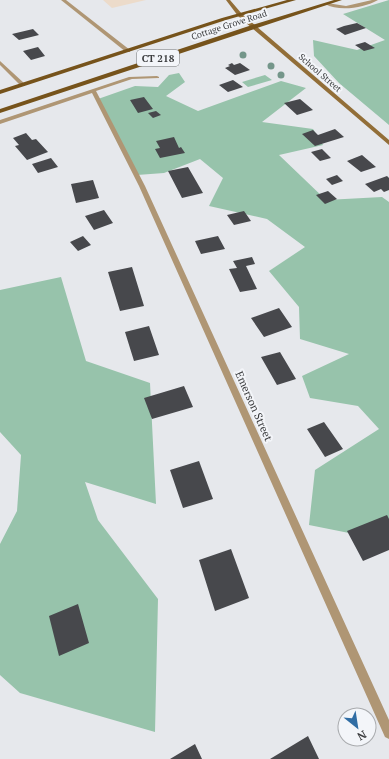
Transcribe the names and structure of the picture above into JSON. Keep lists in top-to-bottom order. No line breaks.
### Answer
{"streets":{"main road":["Cottage Grove Road","CT 218","School Street"],"street":["Emerson Street"]},"crossings":[["Cottage Grove Road","School Street"]],"north":"bottom right"}
